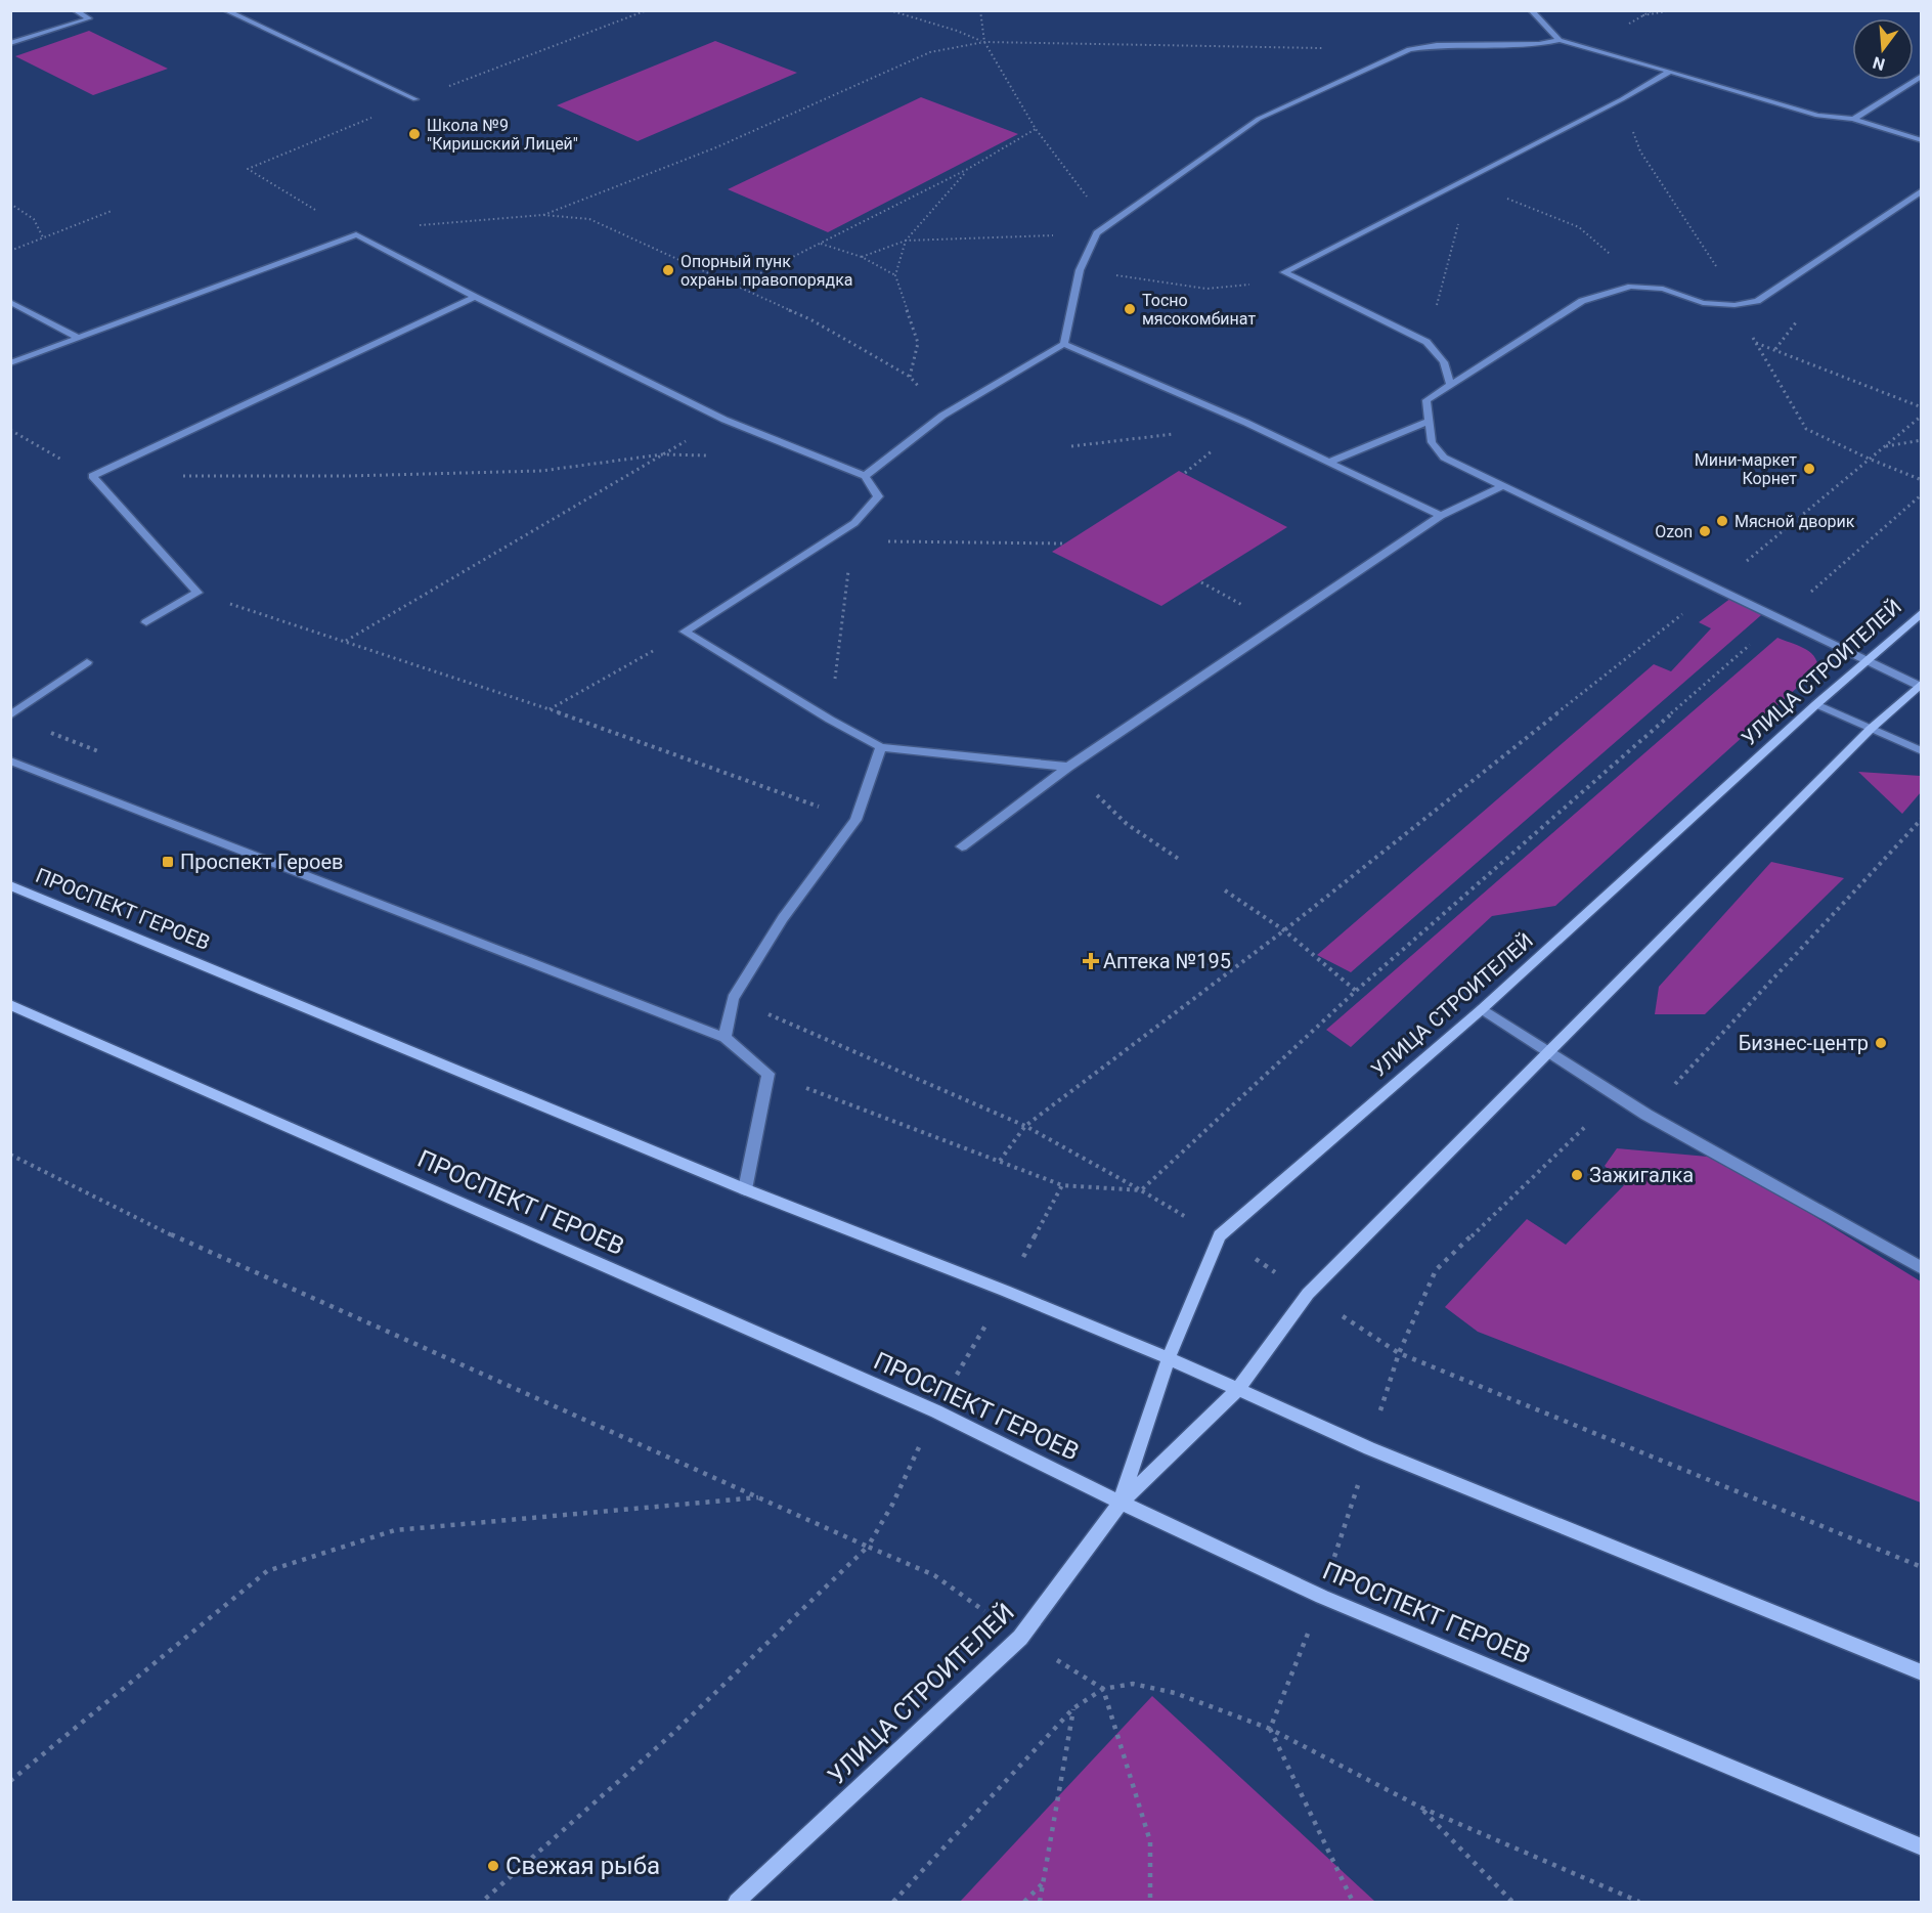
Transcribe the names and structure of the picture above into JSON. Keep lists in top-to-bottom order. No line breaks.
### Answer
{"streets":{"main road":["УЛИЦА СТРОИТЕЛЕЙ","ПРОСПЕКТ ГЕРОЕВ"]},"crossings":[["УЛИЦА СТРОИТЕЛЕЙ","ПРОСПЕКТ ГЕРОЕВ"]],"places":{"other":["Школа №9 \"Киришский Лицей\"","Опорный пунк охраны правопорядка","Тосно мясокомбинат","Мини-маркет Корнет","Мясной дворик","Ozon","Бизнес-центр","Зажигалка","Свежая рыба"],"transit":["Проспект Героев"],"health":["Аптека №195"]},"north":"bottom"}
